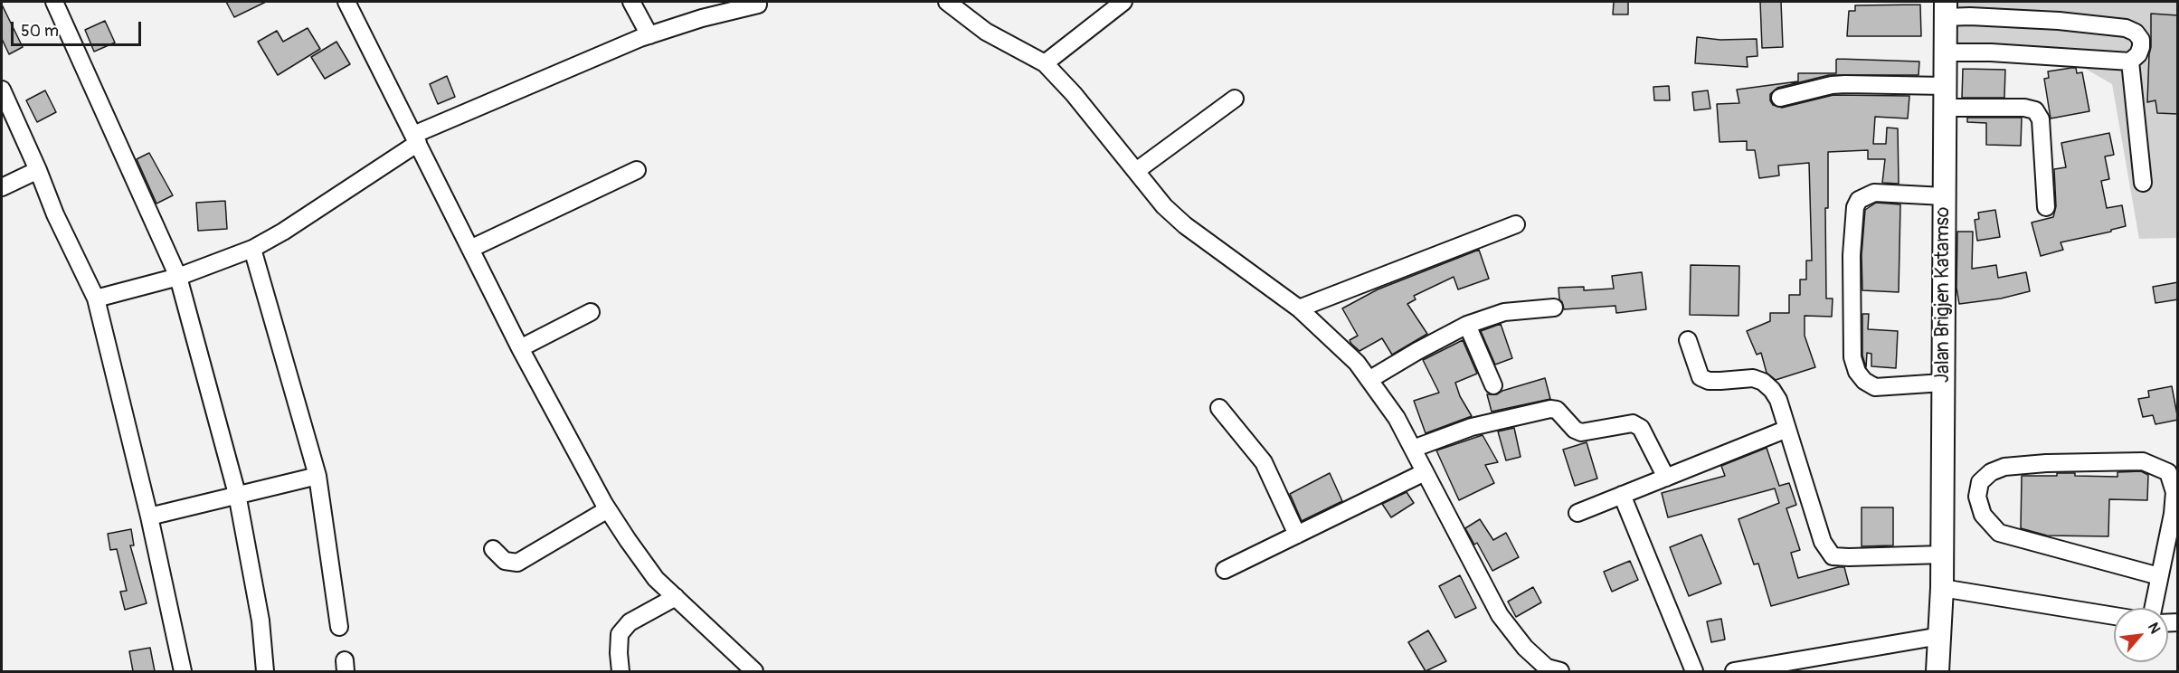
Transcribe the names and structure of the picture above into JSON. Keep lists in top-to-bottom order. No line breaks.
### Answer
{"streets":{"main road":["Jalan Brigjen Katamso"]},"scale_bar":"50 m","north":"top right"}
